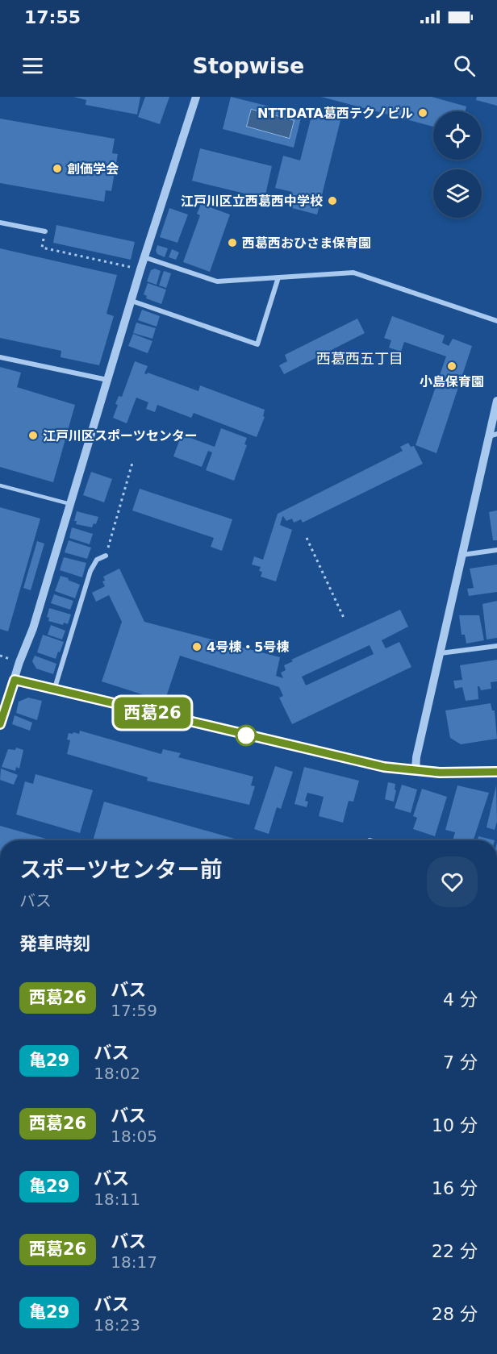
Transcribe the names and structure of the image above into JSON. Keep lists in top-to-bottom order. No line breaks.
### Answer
{"districts":["西葛西五丁目"],"places":["NTTDATA葛西テクノビル","創価学会","江戸川区立西葛西中学校","西葛西おひさま保育園","小島保育園","江戸川区スポーツセンター","4号棟・5号棟"],"lines":["bus line 西葛26"],"page":{"status":"17:55","header":"Stopwise","on_map":"西葛26","heading":[["スポーツセンター前","バス"],"発車時刻"],"list":[{"mark":"西葛26","name":"バス","note":"17:59","value":"4 分"},{"mark":"亀29","name":"バス","note":"18:02","value":"7 分"},{"mark":"西葛26","name":"バス","note":"18:05","value":"10 分"},{"mark":"亀29","name":"バス","note":"18:11","value":"16 分"},{"mark":"西葛26","name":"バス","note":"18:17","value":"22 分"},{"mark":"亀29","name":"バス","note":"18:23","value":"28 分"}]}}
